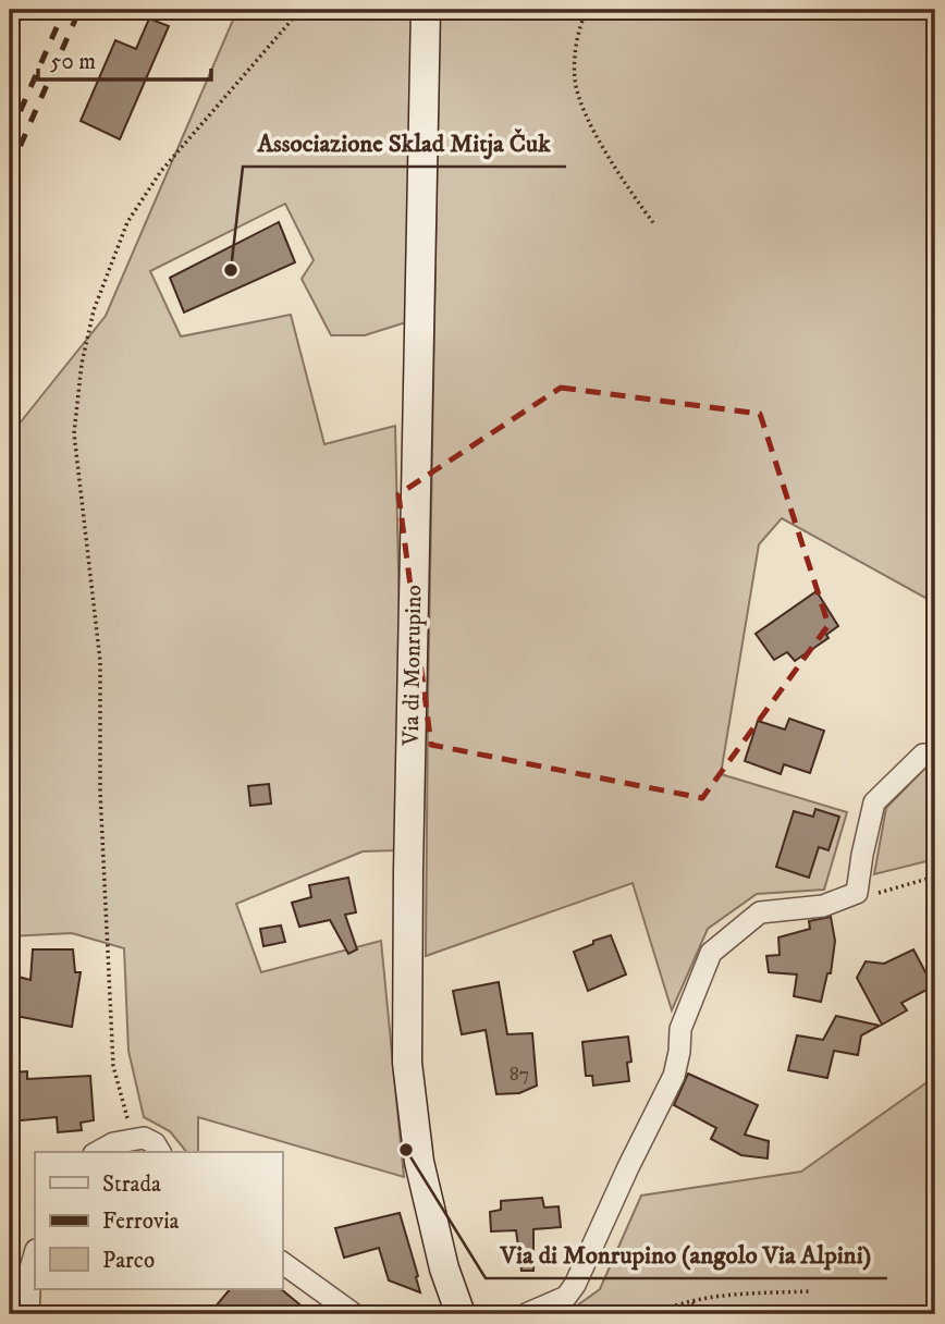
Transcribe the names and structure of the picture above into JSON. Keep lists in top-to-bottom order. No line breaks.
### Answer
{"streets":{"main road":["Via di Monrupino"]},"places":["Associazione Sklad Mitja Čuk","Via di Monrupino (angolo Via Alpini)"],"house_numbers":["87"],"legend":["Strada","Ferrovia","Parco"],"scale_bar":"50 m"}
